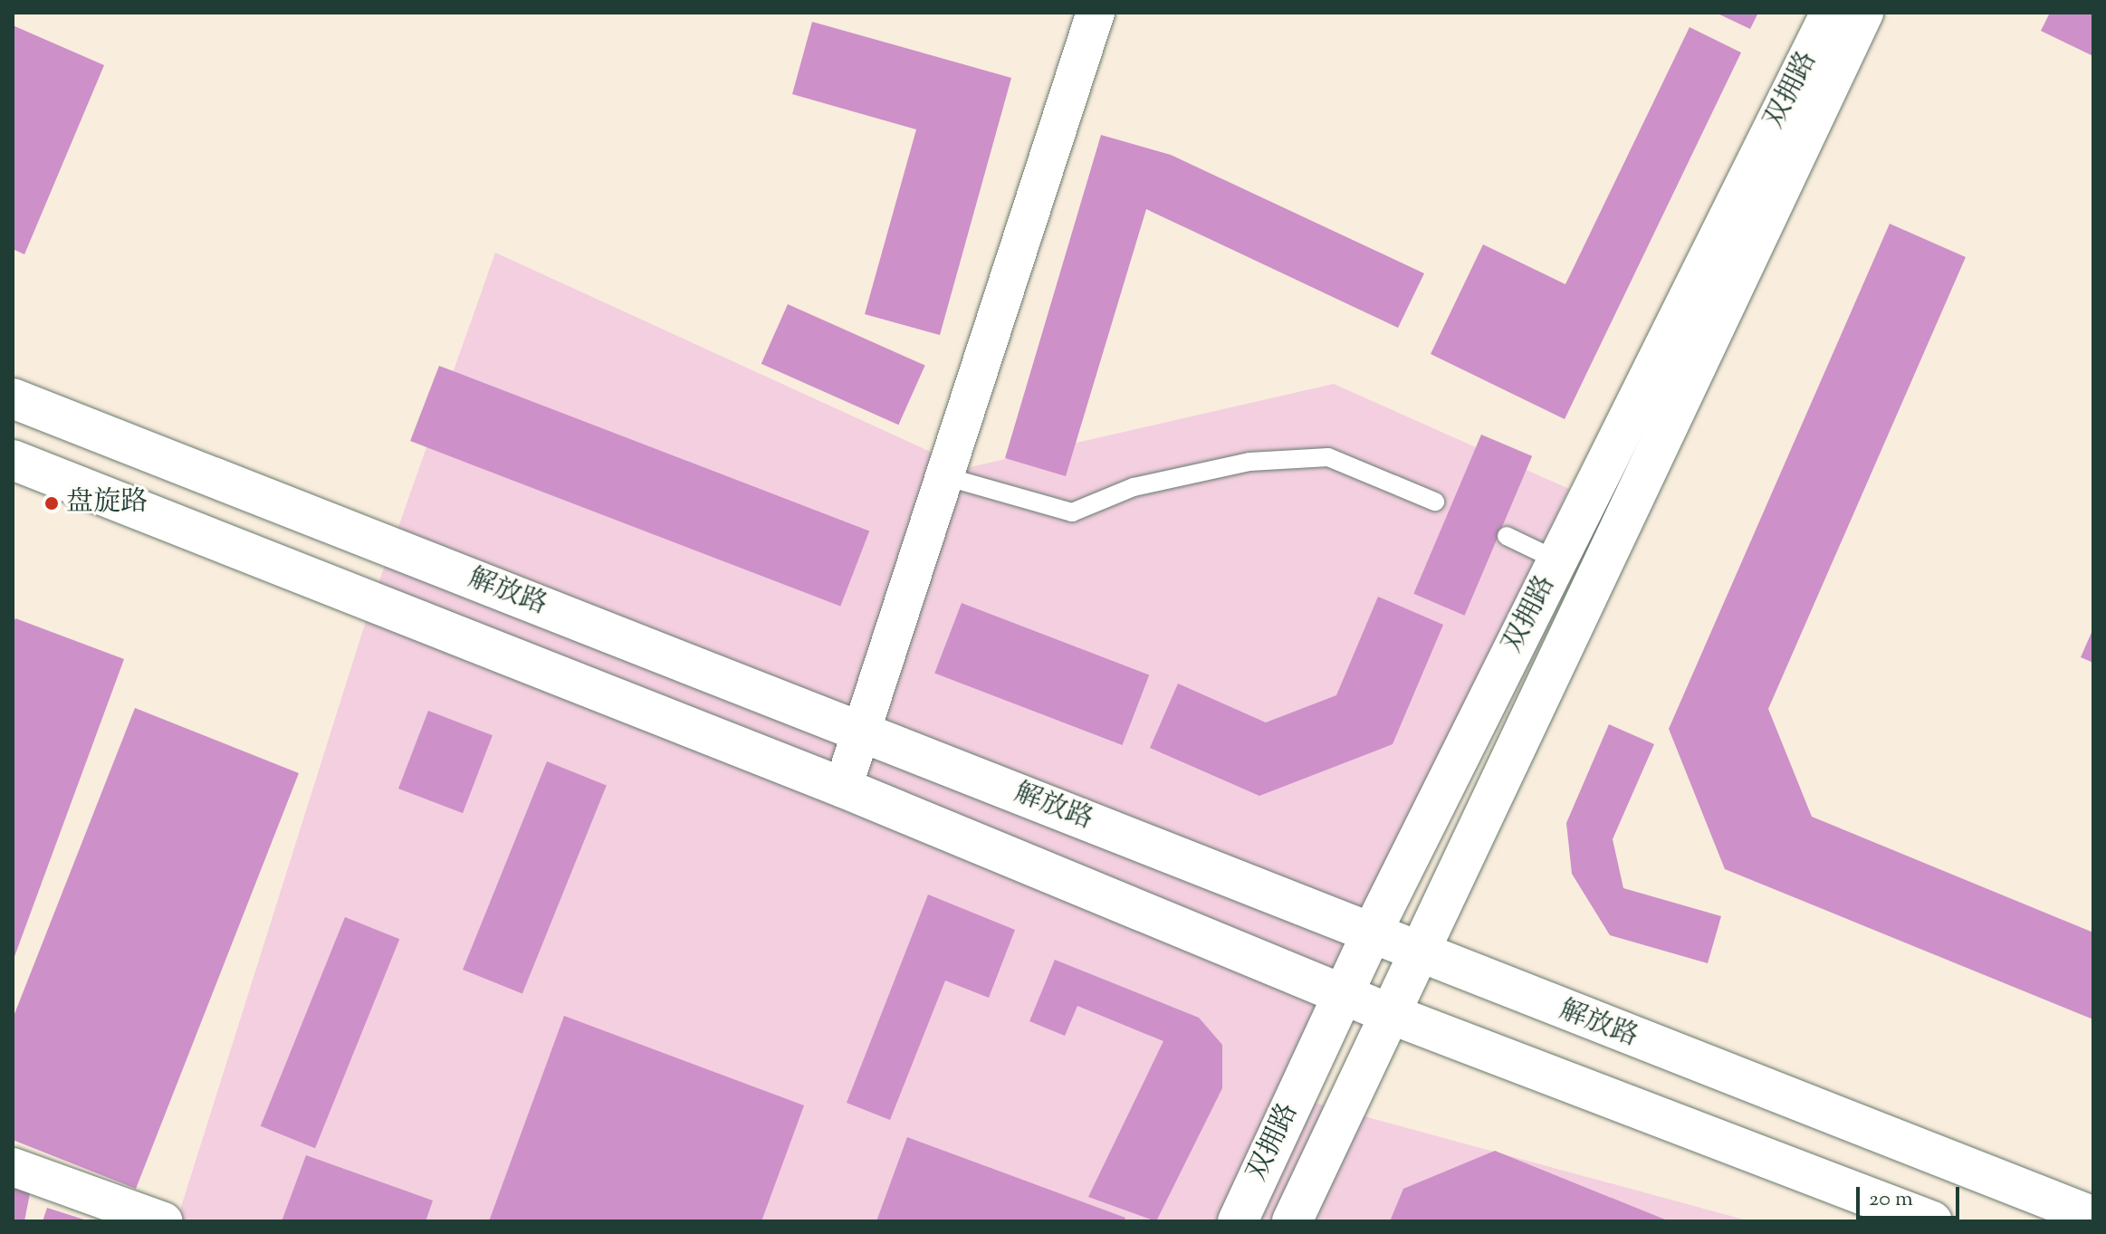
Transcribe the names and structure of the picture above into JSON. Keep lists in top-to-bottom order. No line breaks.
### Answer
{"streets":{"main road":["双拥路","解放路"]},"crossings":[["双拥路","解放路"]],"places":["盘旋路"],"scale_bar":"20 m"}
